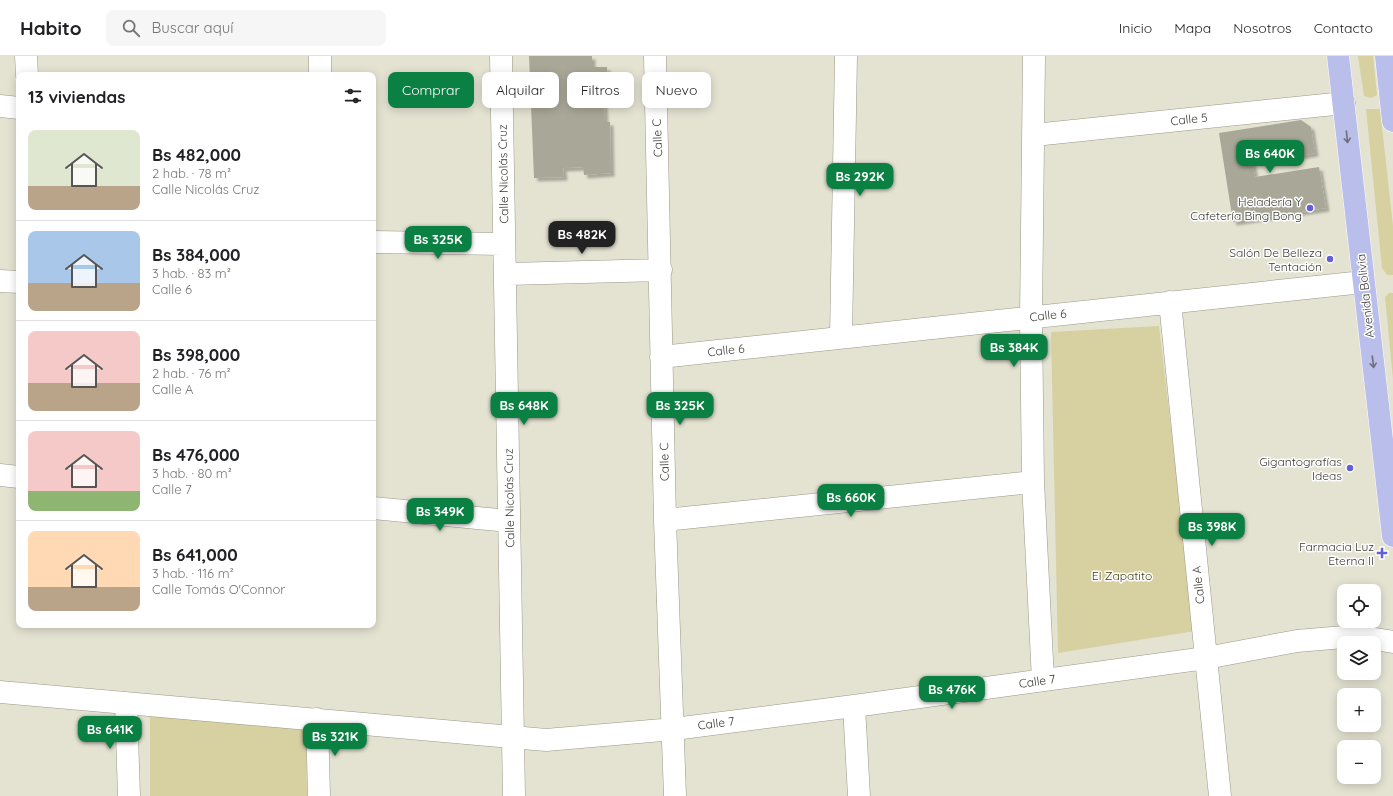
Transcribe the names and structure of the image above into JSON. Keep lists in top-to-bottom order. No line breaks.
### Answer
{"streets":{"main road":["Avenida Bolivia"],"street":["Calle 5","Calle C","Calle Nicolás Cruz","Calle 6","Calle A","Calle 7"]},"crossings":[["Calle 5","Avenida Bolivia"],["Calle C","Calle 6"],["Calle C","Calle 7"],["Calle Nicolás Cruz","Calle 7"],["Avenida Bolivia","Calle 6"],["Calle 6","Calle A"],["Calle A","Calle 7"]],"one_way":["Avenida Bolivia"],"parks":["El Zapatito"],"places":{"other":["Heladería Y Cafetería Bing Bong","Salón De Belleza Tentación","Gigantografías Ideas"],"health":["Farmacia Luz Eterna II"]},"page":{"header":"Habito","search":"Buscar aquí","nav":["Inicio","Mapa","Nosotros","Contacto"],"chip":["Comprar","Alquilar","Filtros","Nuevo"],"heading":"13 viviendas","list":[{"name":"Bs 482,000","note":"2 hab. · 78 m² · Calle Nicolás Cruz"},{"name":"Bs 384,000","note":"3 hab. · 83 m² · Calle 6"},{"name":"Bs 398,000","note":"2 hab. · 76 m² · Calle A"},{"name":"Bs 476,000","note":"3 hab. · 80 m² · Calle 7"},{"name":"Bs 641,000","note":"3 hab. · 116 m² · Calle Tomás O'Connor"}],"price":["Bs 640K","Bs 292K","Bs 482K","Bs 325K","Bs 384K","Bs 648K","Bs 325K","Bs 660K","Bs 349K","Bs 398K","Bs 476K","Bs 641K","Bs 321K"],"map_buttons":["+","−"]}}
